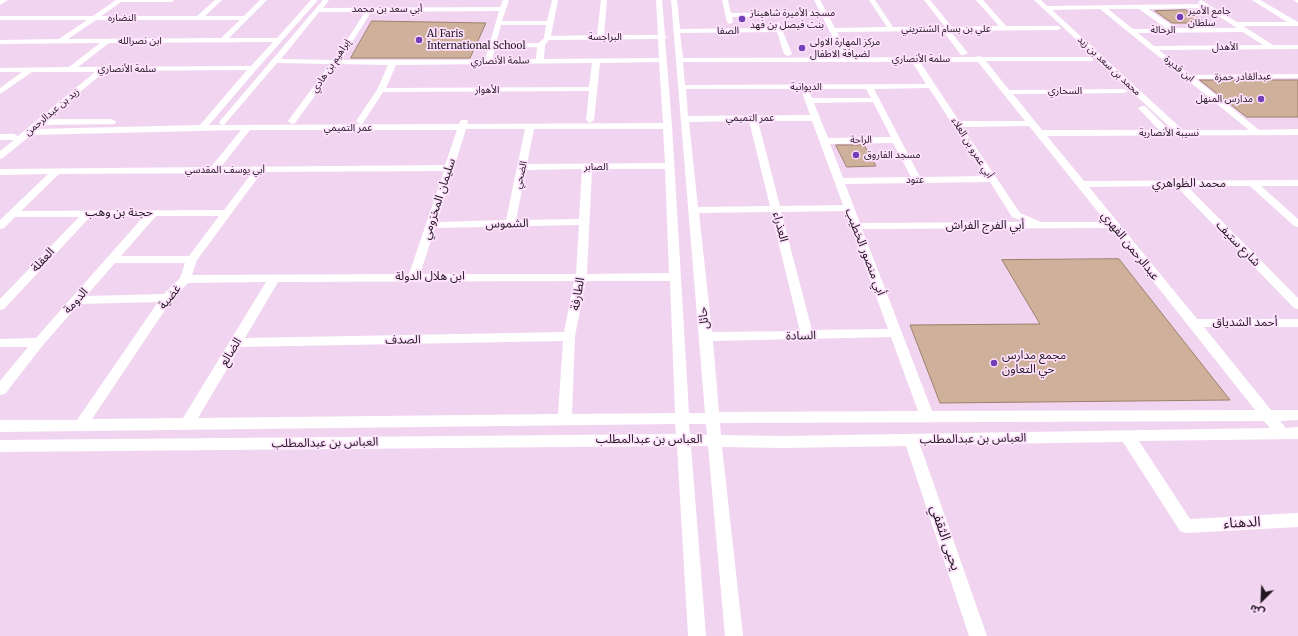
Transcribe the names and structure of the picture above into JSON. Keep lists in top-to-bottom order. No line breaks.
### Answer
{"streets":{"street":["أبي سعد بن محمد","النضاره","علي بن بسام الشنتريني","الرحالة","الصفا","البراجسة","ابن نصرالله","الأهدل","سلمة الأنصاري","إبراهيم بن هادي","محمد بن سعد بن زيد","ابن قديرة","عبدالقادر حمزة","الديوانية","الأهوار","السحاري","زيد بن عبدالرحمن","عمر التميمي","نسيبة الأنصارية","الراحة","أبي عمرو بن العلاء","الصابر","أبي يوسف المقدسي","الضحي","عتود","محمد الظواهري","سليمان المخزومي","حجنة بن وهب","الشموس","أبي الفرج الفراش","العذراء","شارع ستيف","عبدالرحمن الفهري","أبي منصور الخطيب","العقلة","ابن هلال الدولة","الطارفة","غضية","الدومة","حائل","أحمد الشدياق","السادة","الصدف","الضالع","العباس بن عبدالمطلب","الدهناء","يحيى الثقفي"]},"crossings":[["أبي سعد بن محمد","إبراهيم بن هادي"],["علي بن بسام الشنتريني","محمد بن سعد بن زيد"],["الرحالة","ابن قديرة"],["الصفا","حائل"],["الأهدل","ابن قديرة"],["سلمة الأنصاري","إبراهيم بن هادي"],["سلمة الأنصاري","محمد بن سعد بن زيد"],["سلمة الأنصاري","زيد بن عبدالرحمن"],["سلمة الأنصاري","أبي عمرو بن العلاء"],["سلمة الأنصاري","عبدالرحمن الفهري"],["سلمة الأنصاري","حائل"],["محمد بن سعد بن زيد","السحاري"],["محمد بن سعد بن زيد","نسيبة الأنصارية"],["ابن قديرة","عبدالقادر حمزة"],["ابن قديرة","نسيبة الأنصارية"],["الديوانية","أبي عمرو بن العلاء"],["الديوانية","أبي منصور الخطيب"],["الديوانية","حائل"],["السحاري","عبدالرحمن الفهري"],["زيد بن عبدالرحمن","عمر التميمي"],["عمر التميمي","الضحي"],["عمر التميمي","سليمان المخزومي"],["عمر التميمي","العذراء"],["عمر التميمي","أبي منصور الخطيب"],["عمر التميمي","حائل"],["نسيبة الأنصارية","عبدالرحمن الفهري"],["الراحة","أبي منصور الخطيب"],["أبي عمرو بن العلاء","عتود"],["أبي عمرو بن العلاء","أبي الفرج الفراش"],["الصابر","الضحي"],["الصابر","الطارفة"],["أبي يوسف المقدسي","سليمان المخزومي"],["أبي يوسف المقدسي","غضية"],["الضحي","الشموس"],["عتود","أبي منصور الخطيب"],["محمد الظواهري","شارع ستيف"],["محمد الظواهري","عبدالرحمن الفهري"],["سليمان المخزومي","الشموس"],["سليمان المخزومي","ابن هلال الدولة"],["حجنة بن وهب","العقلة"],["حجنة بن وهب","غضية"],["حجنة بن وهب","الدومة"],["الشموس","الطارفة"],["أبي الفرج الفراش","عبدالرحمن الفهري"],["أبي الفرج الفراش","أبي منصور الخطيب"],["العذراء","السادة"],["عبدالرحمن الفهري","أحمد الشدياق"],["عبدالرحمن الفهري","العباس بن عبدالمطلب"],["أبي منصور الخطيب","السادة"],["أبي منصور الخطيب","العباس بن عبدالمطلب"],["ابن هلال الدولة","الطارفة"],["ابن هلال الدولة","غضية"],["ابن هلال الدولة","الضالع"],["الطارفة","الصدف"],["الطارفة","العباس بن عبدالمطلب"],["غضية","العباس بن عبدالمطلب"],["حائل","السادة"],["حائل","العباس بن عبدالمطلب"],["الصدف","الضالع"],["الضالع","العباس بن عبدالمطلب"],["العباس بن عبدالمطلب","الدهناء"],["العباس بن عبدالمطلب","يحيى الثقفي"]],"places":["جامع الأمير سلطان","مسجد الأميرة شاهيناز بنت فيصل بن فهد","Al Faris International School","مركز المهارة الاولى لضيافة الاطفال","مدارس المنهل","مسجد الفاروق","مجمع مدارس حي التعاون"],"north":"bottom left"}
